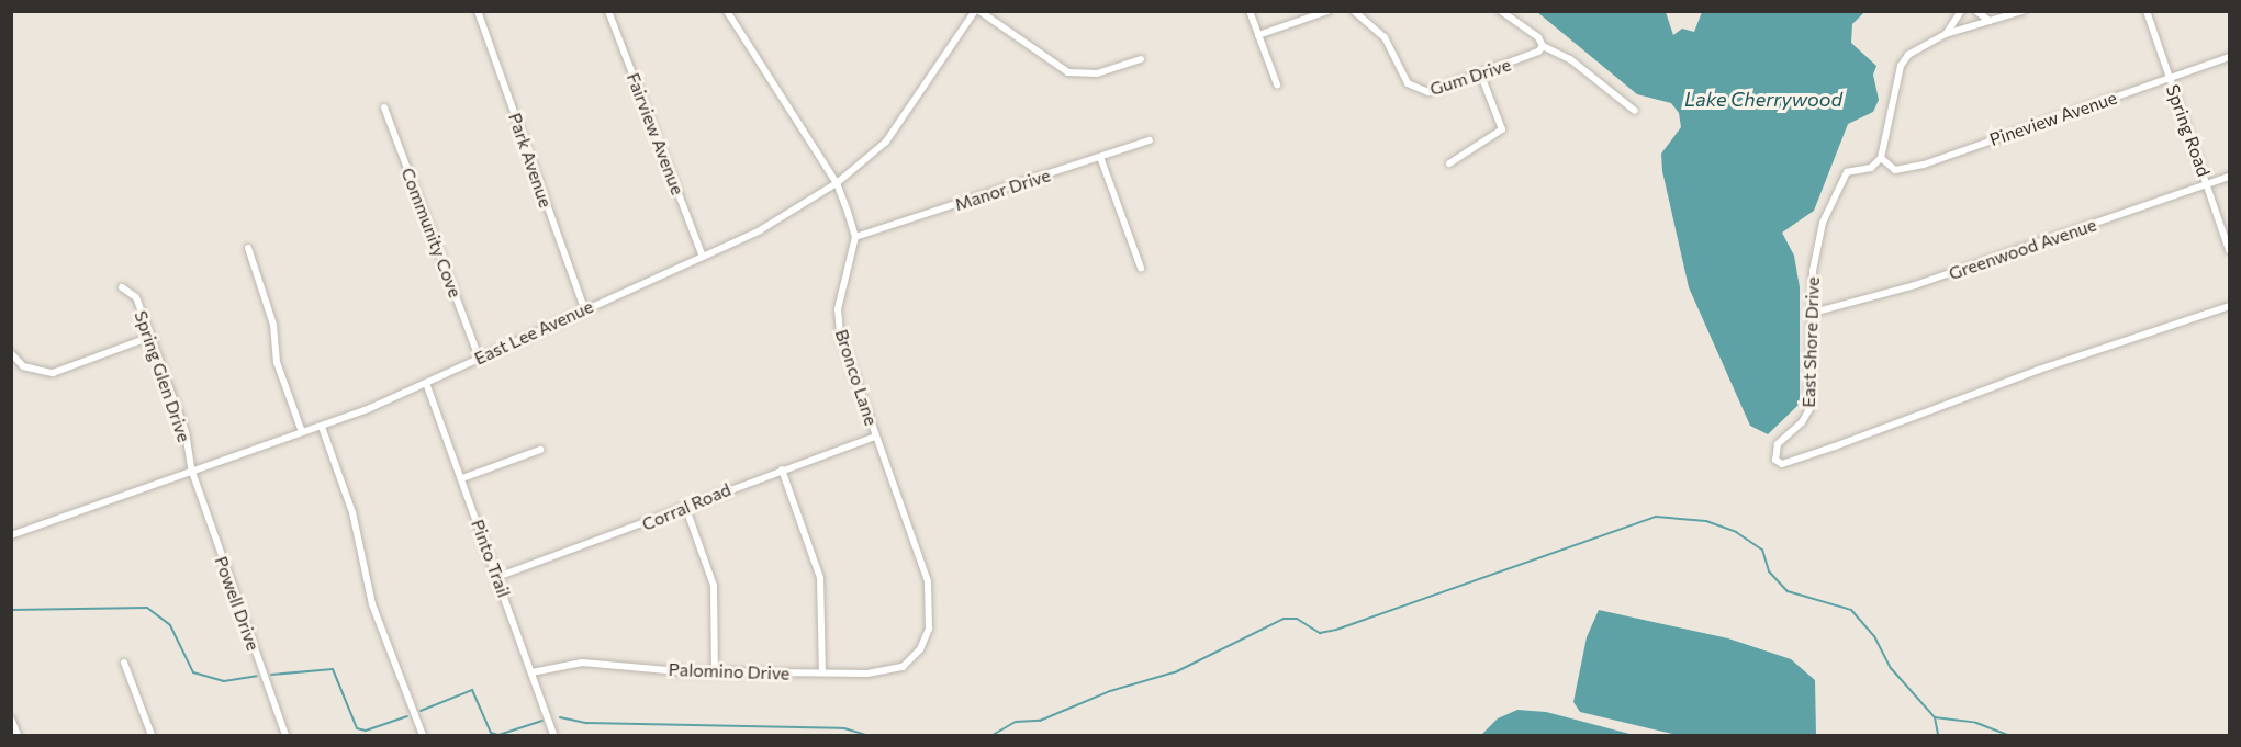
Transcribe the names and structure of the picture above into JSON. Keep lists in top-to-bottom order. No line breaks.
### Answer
{"streets":{"street":["Gum Drive","Pineview Avenue","Spring Road","Fairview Avenue","Park Avenue","Manor Drive","Community Cove","Greenwood Avenue","East Lee Avenue","East Shore Drive","Spring Glen Drive","Bronco Lane","Corral Road","Pinto Trail","Powell Drive","Palomino Drive"]},"crossings":[["Pineview Avenue","Spring Road"],["Pineview Avenue","East Shore Drive"],["Spring Road","Greenwood Avenue"],["Fairview Avenue","East Lee Avenue"],["Park Avenue","East Lee Avenue"],["Manor Drive","Bronco Lane"],["Community Cove","East Lee Avenue"],["Greenwood Avenue","East Shore Drive"],["East Lee Avenue","Spring Glen Drive"],["East Lee Avenue","Pinto Trail"],["East Lee Avenue","Powell Drive"],["Spring Glen Drive","Powell Drive"],["Bronco Lane","Corral Road"],["Bronco Lane","Palomino Drive"],["Corral Road","Pinto Trail"],["Pinto Trail","Palomino Drive"]],"water":["Lake Cherrywood"]}
